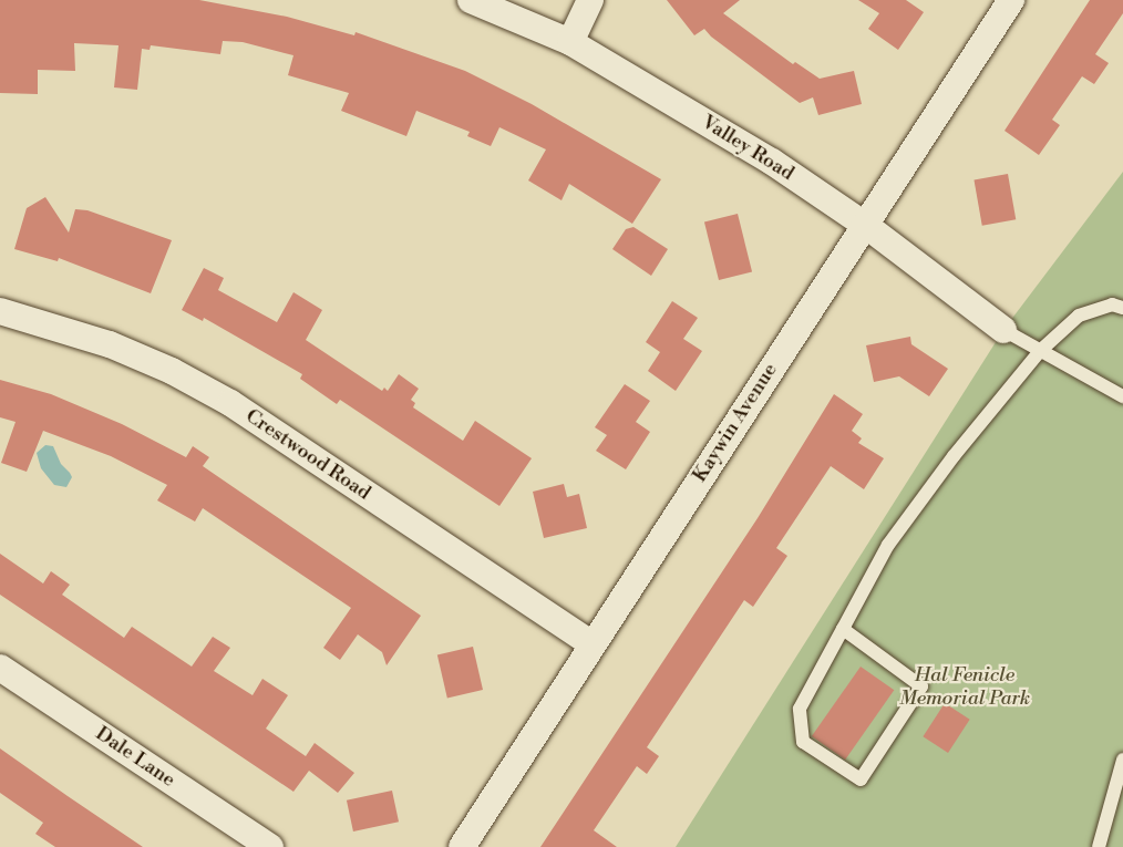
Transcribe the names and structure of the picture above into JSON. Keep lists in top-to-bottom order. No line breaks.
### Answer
{"streets":{"street":["Valley Road","Kaywin Avenue","Crestwood Road","Dale Lane"]},"crossings":[["Valley Road","Kaywin Avenue"],["Kaywin Avenue","Crestwood Road"]],"parks":["Hal Fenicle Memorial Park"]}
